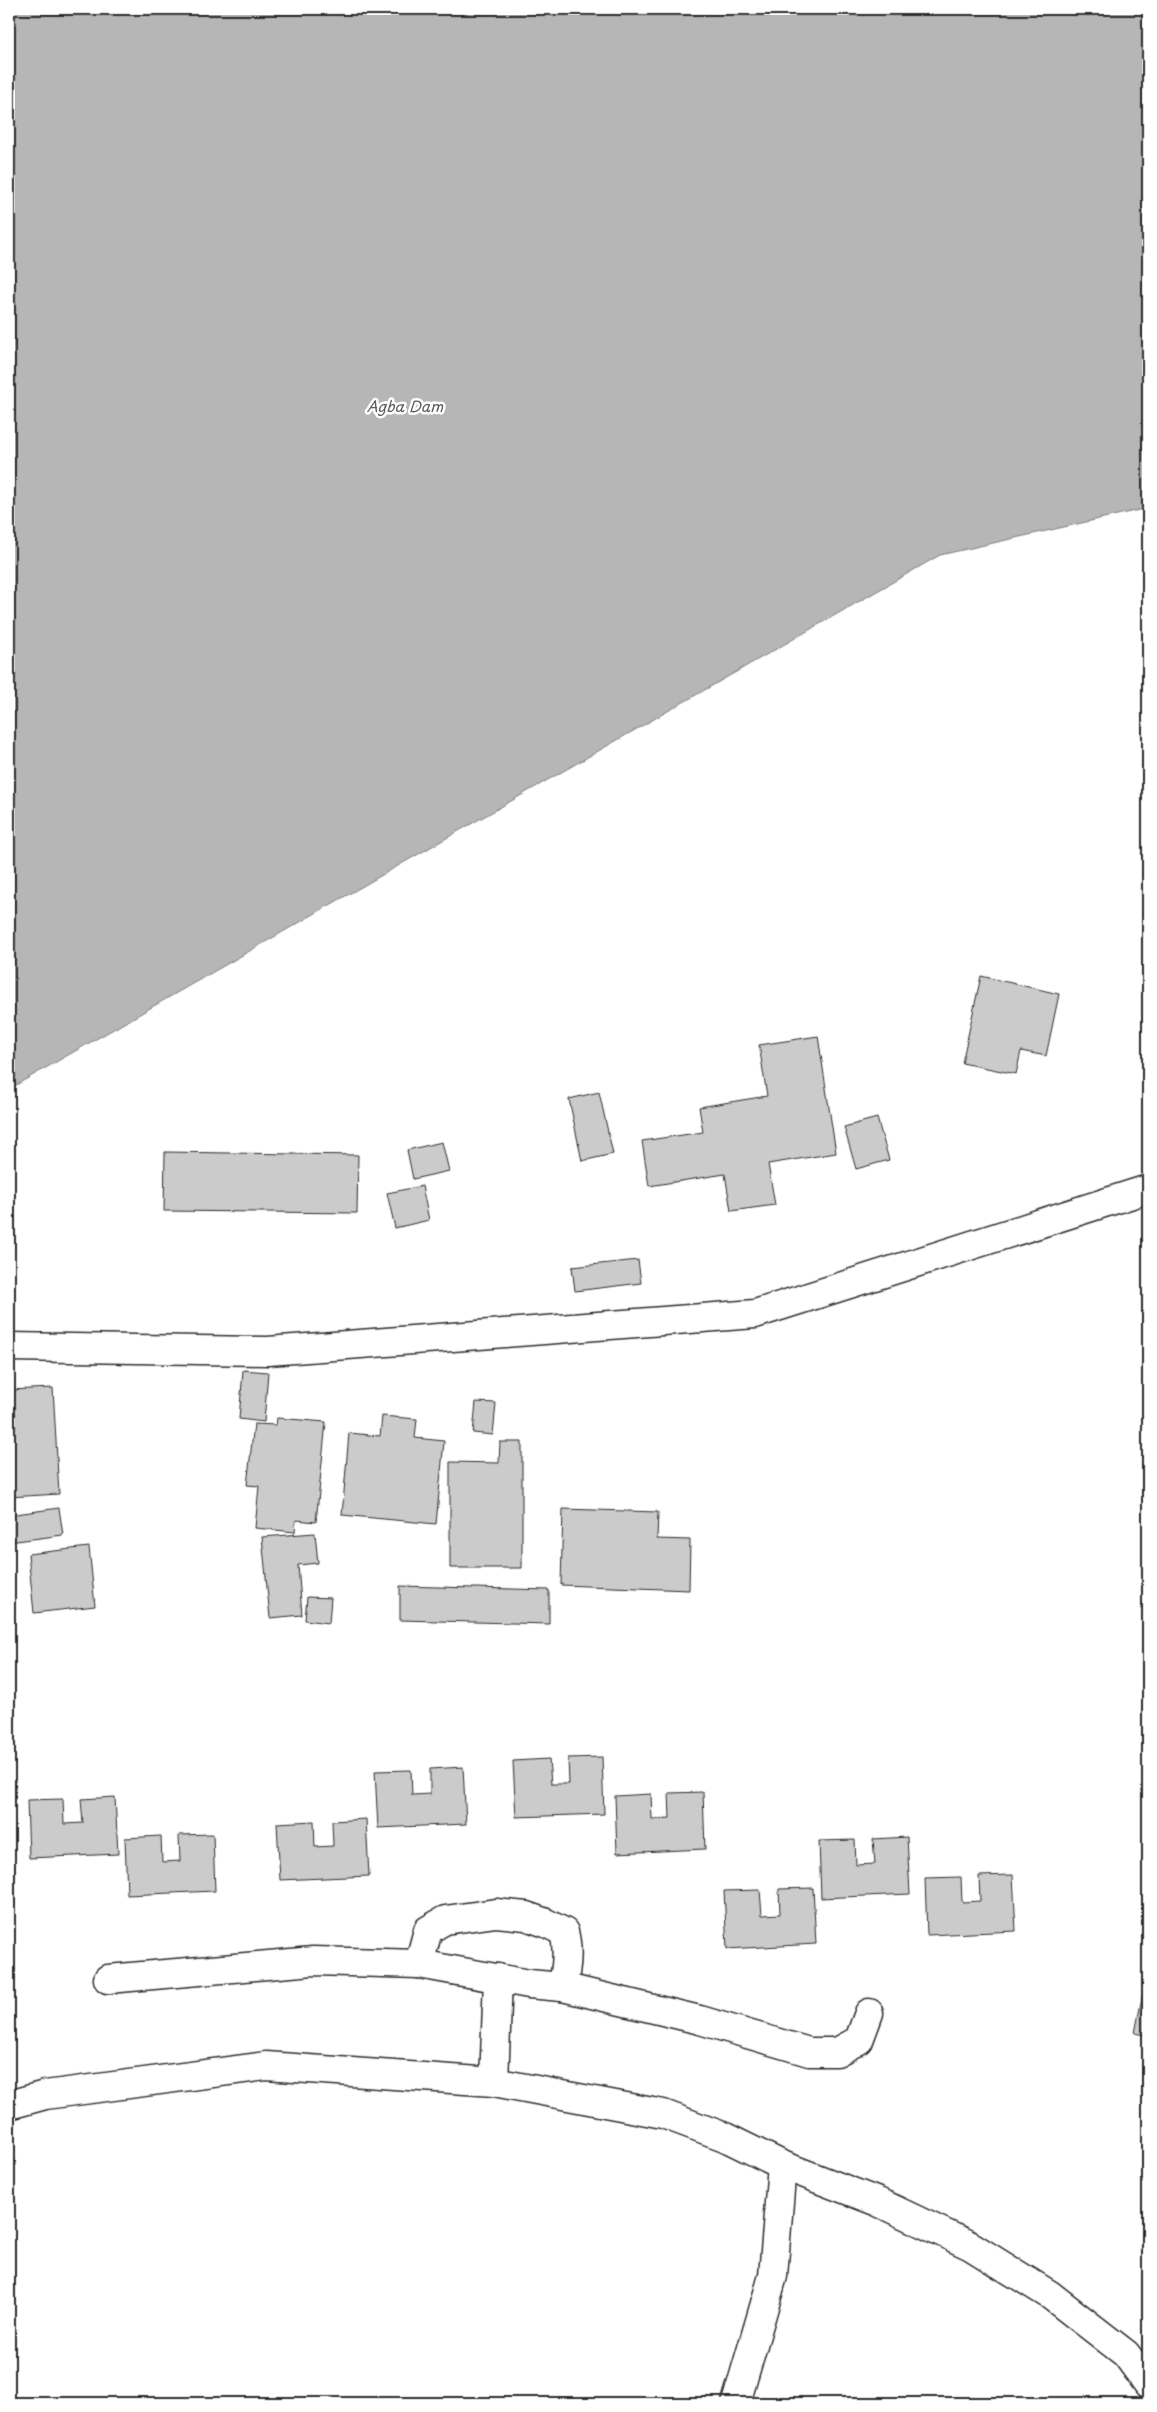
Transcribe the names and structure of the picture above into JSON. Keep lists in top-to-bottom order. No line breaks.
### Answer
{"water":["Agba Dam"]}
